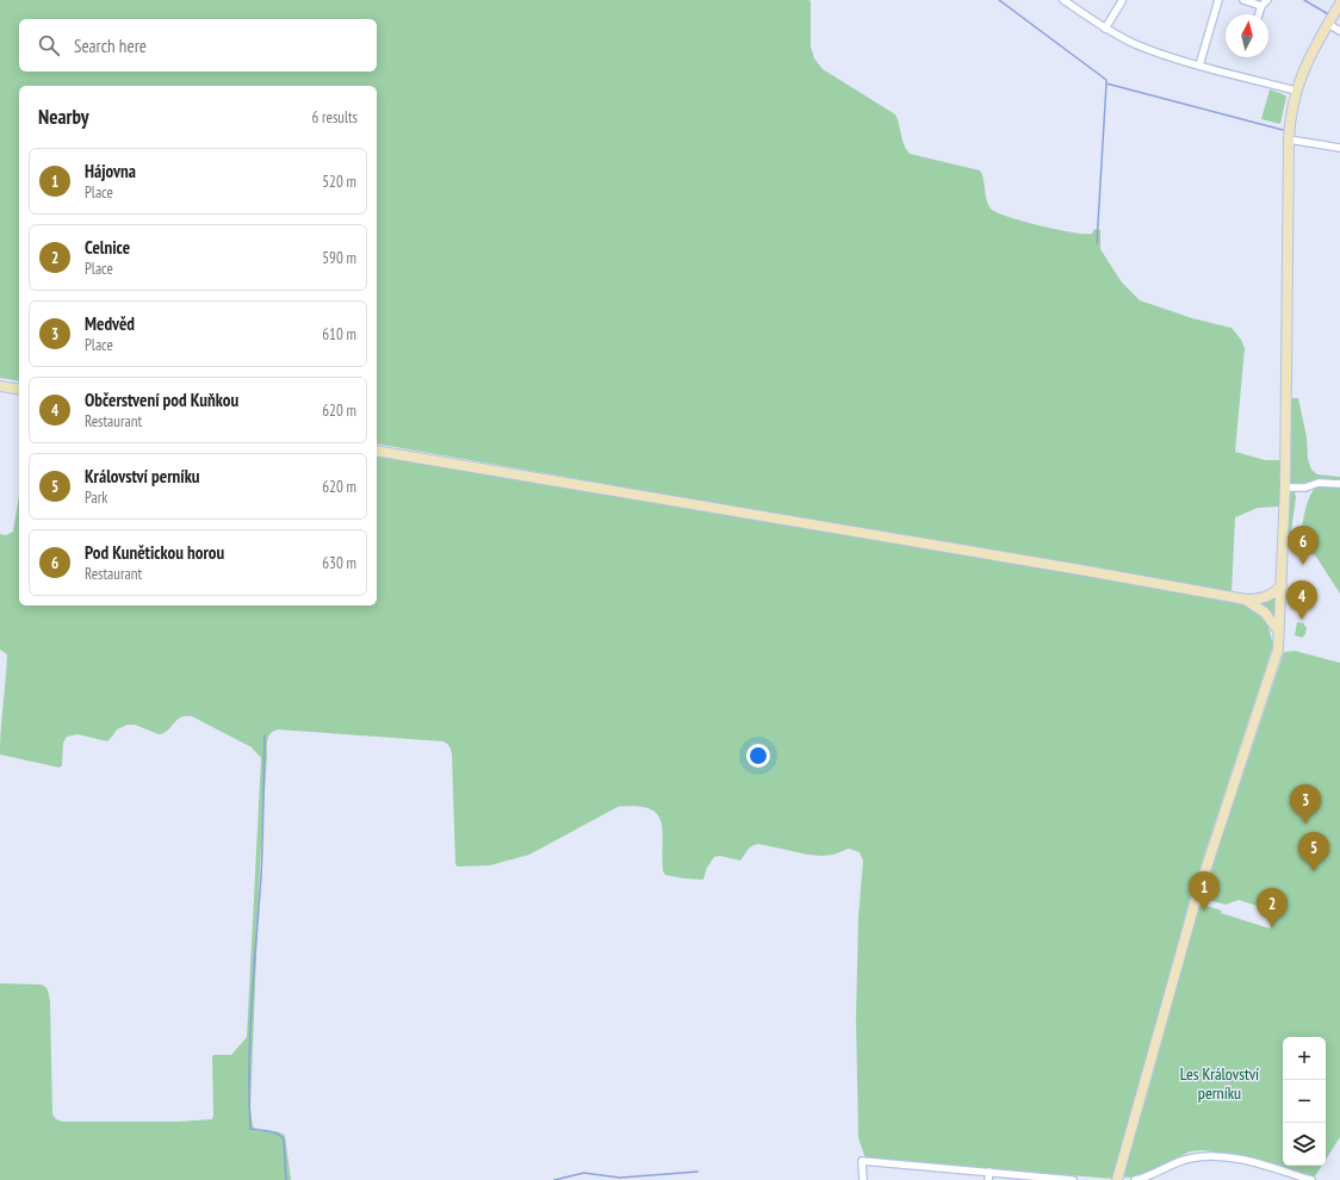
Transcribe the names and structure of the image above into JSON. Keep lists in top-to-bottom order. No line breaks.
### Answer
{"parks":["Les Království perníku"],"north":"top","page":{"search":"Search here","heading":["Nearby","6 results"],"list":[{"mark":"1","name":"Hájovna","note":"Place","value":"520 m"},{"mark":"2","name":"Celnice","note":"Place","value":"590 m"},{"mark":"3","name":"Medvěd","note":"Place","value":"610 m"},{"mark":"4","name":"Občerstvení pod Kuňkou","note":"Restaurant","value":"620 m"},{"mark":"5","name":"Království perníku","note":"Park","value":"620 m"},{"mark":"6","name":"Pod Kunětickou horou","note":"Restaurant","value":"630 m"}],"pins":["6","4","3","5","1","2"],"map_buttons":["+","−"]}}
